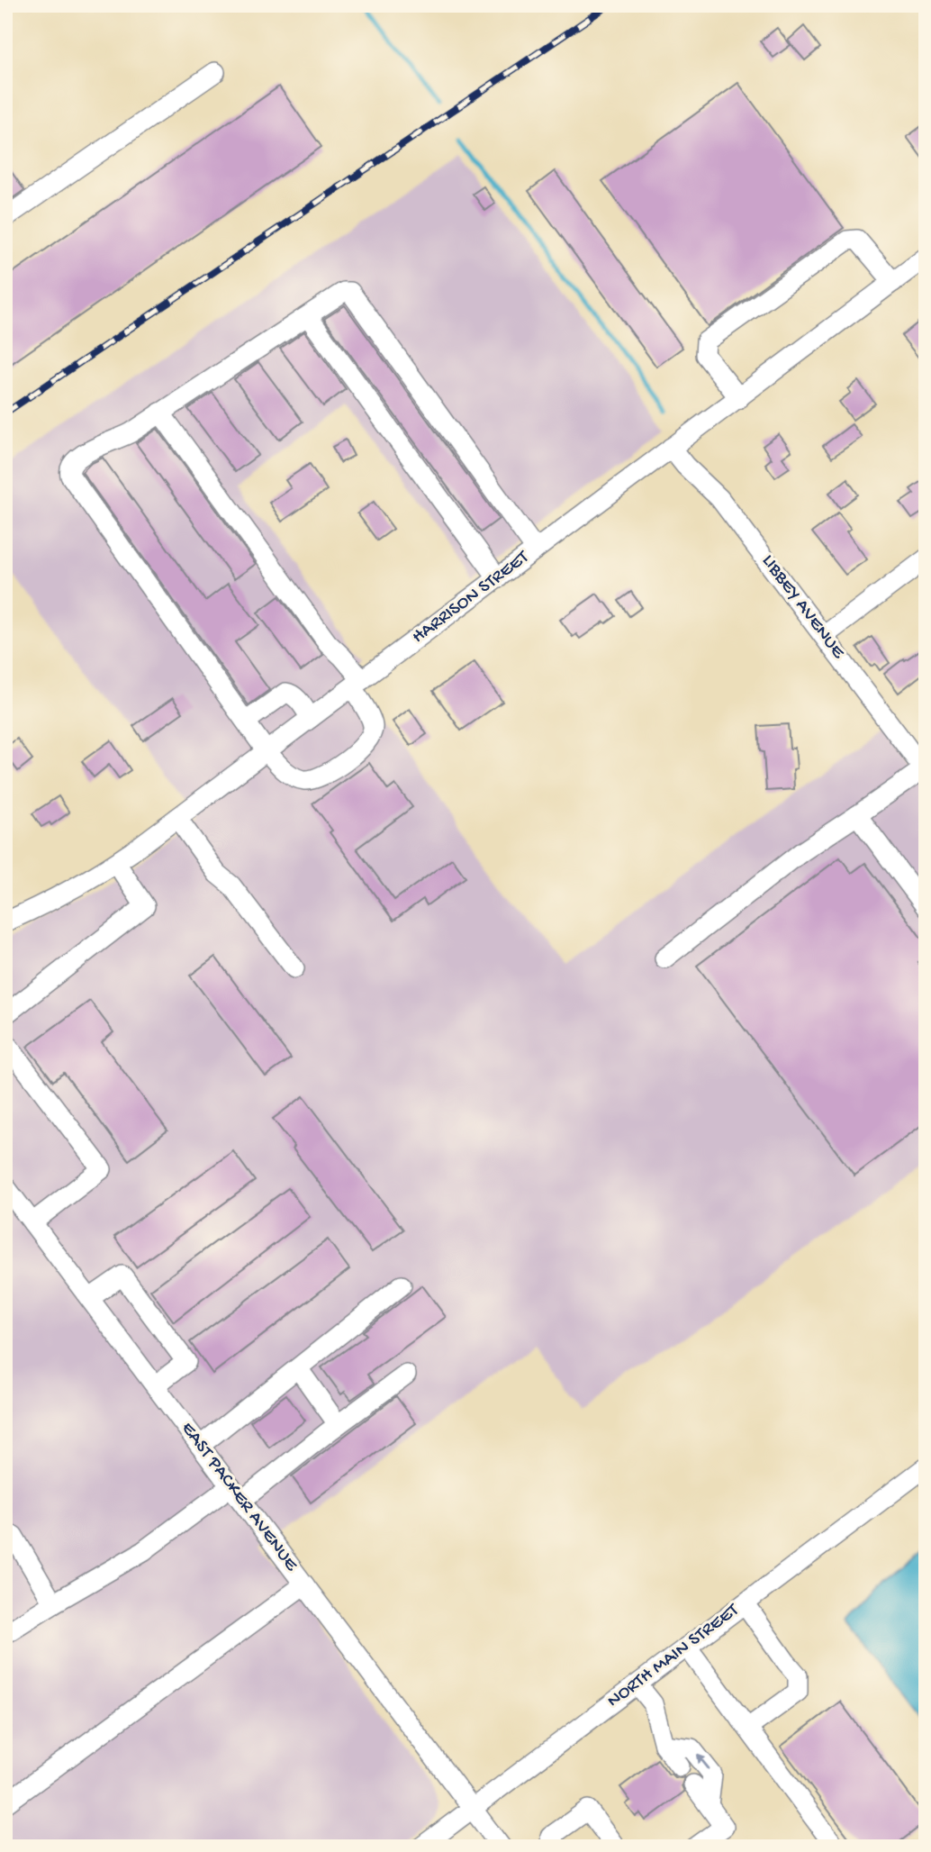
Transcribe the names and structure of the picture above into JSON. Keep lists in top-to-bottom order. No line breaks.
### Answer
{"streets":{"street":["HARRISON STREET","LIBBEY AVENUE","EAST PACKER AVENUE","NORTH MAIN STREET"]},"crossings":[["HARRISON STREET","LIBBEY AVENUE"],["EAST PACKER AVENUE","NORTH MAIN STREET"]]}
